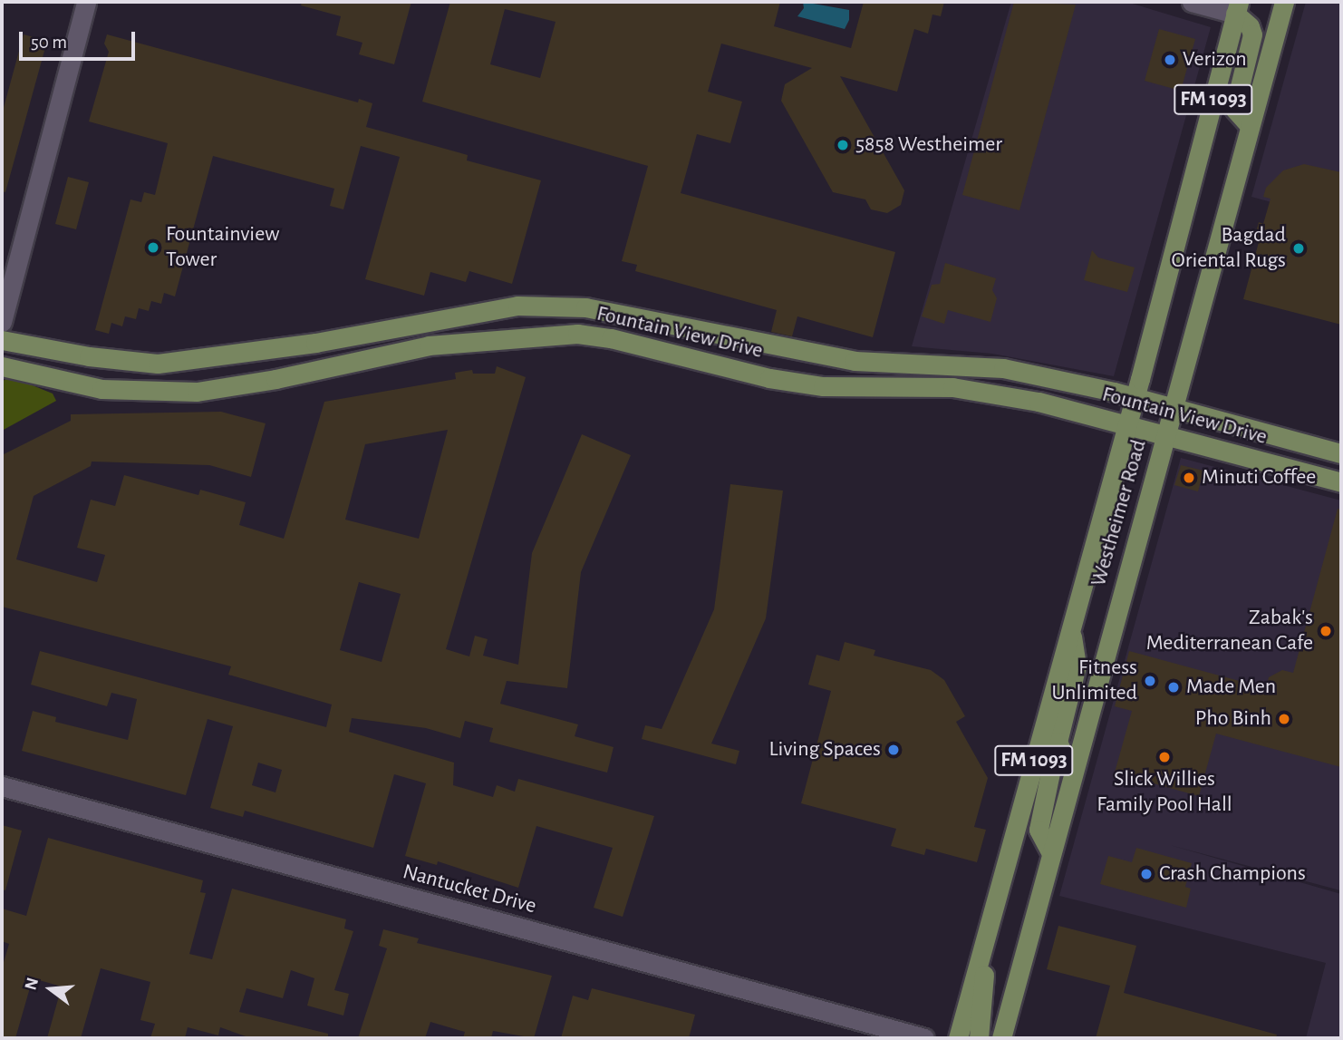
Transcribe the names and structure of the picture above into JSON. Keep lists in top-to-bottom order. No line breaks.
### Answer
{"streets":{"main road":["FM 1093","Fountain View Drive","Westheimer Road"],"street":["Nantucket Drive"]},"crossings":[["Fountain View Drive","Westheimer Road"]],"places":["Verizon","5858 Westheimer","Fountainview Tower","Bagdad Oriental Rugs","Minuti Coffee","Zabak's Mediterranean Cafe","Fitness Unlimited","Made Men","Pho Binh","Living Spaces","Slick Willies Family Pool Hall","Crash Champions"],"scale_bar":"50 m","north":"left"}
